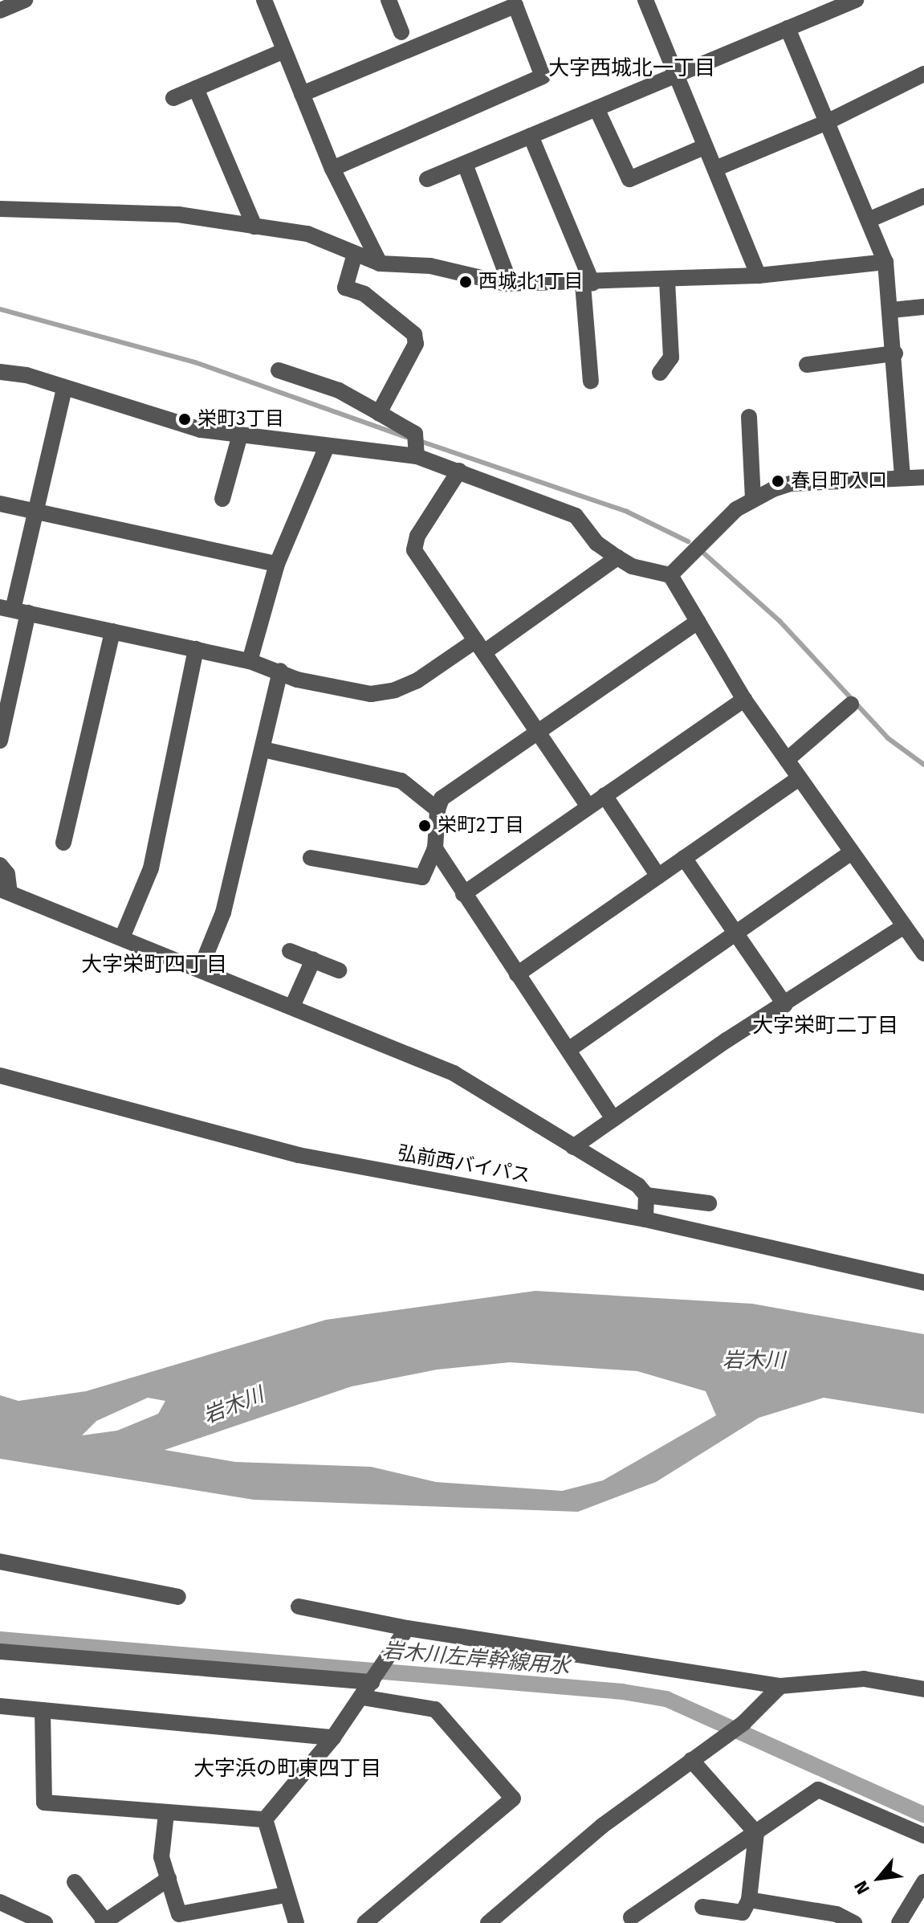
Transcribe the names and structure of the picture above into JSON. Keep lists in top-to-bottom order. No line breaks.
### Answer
{"streets":{"street":["弘前西バイパス"]},"districts":["大字西城北一丁目","大字栄町四丁目","大字栄町二丁目","大字浜の町東四丁目"],"water":["岩木川","岩木川左岸幹線用水"],"places":["西城北1丁目","栄町3丁目","春日町入口","栄町2丁目"],"north":"bottom left"}
